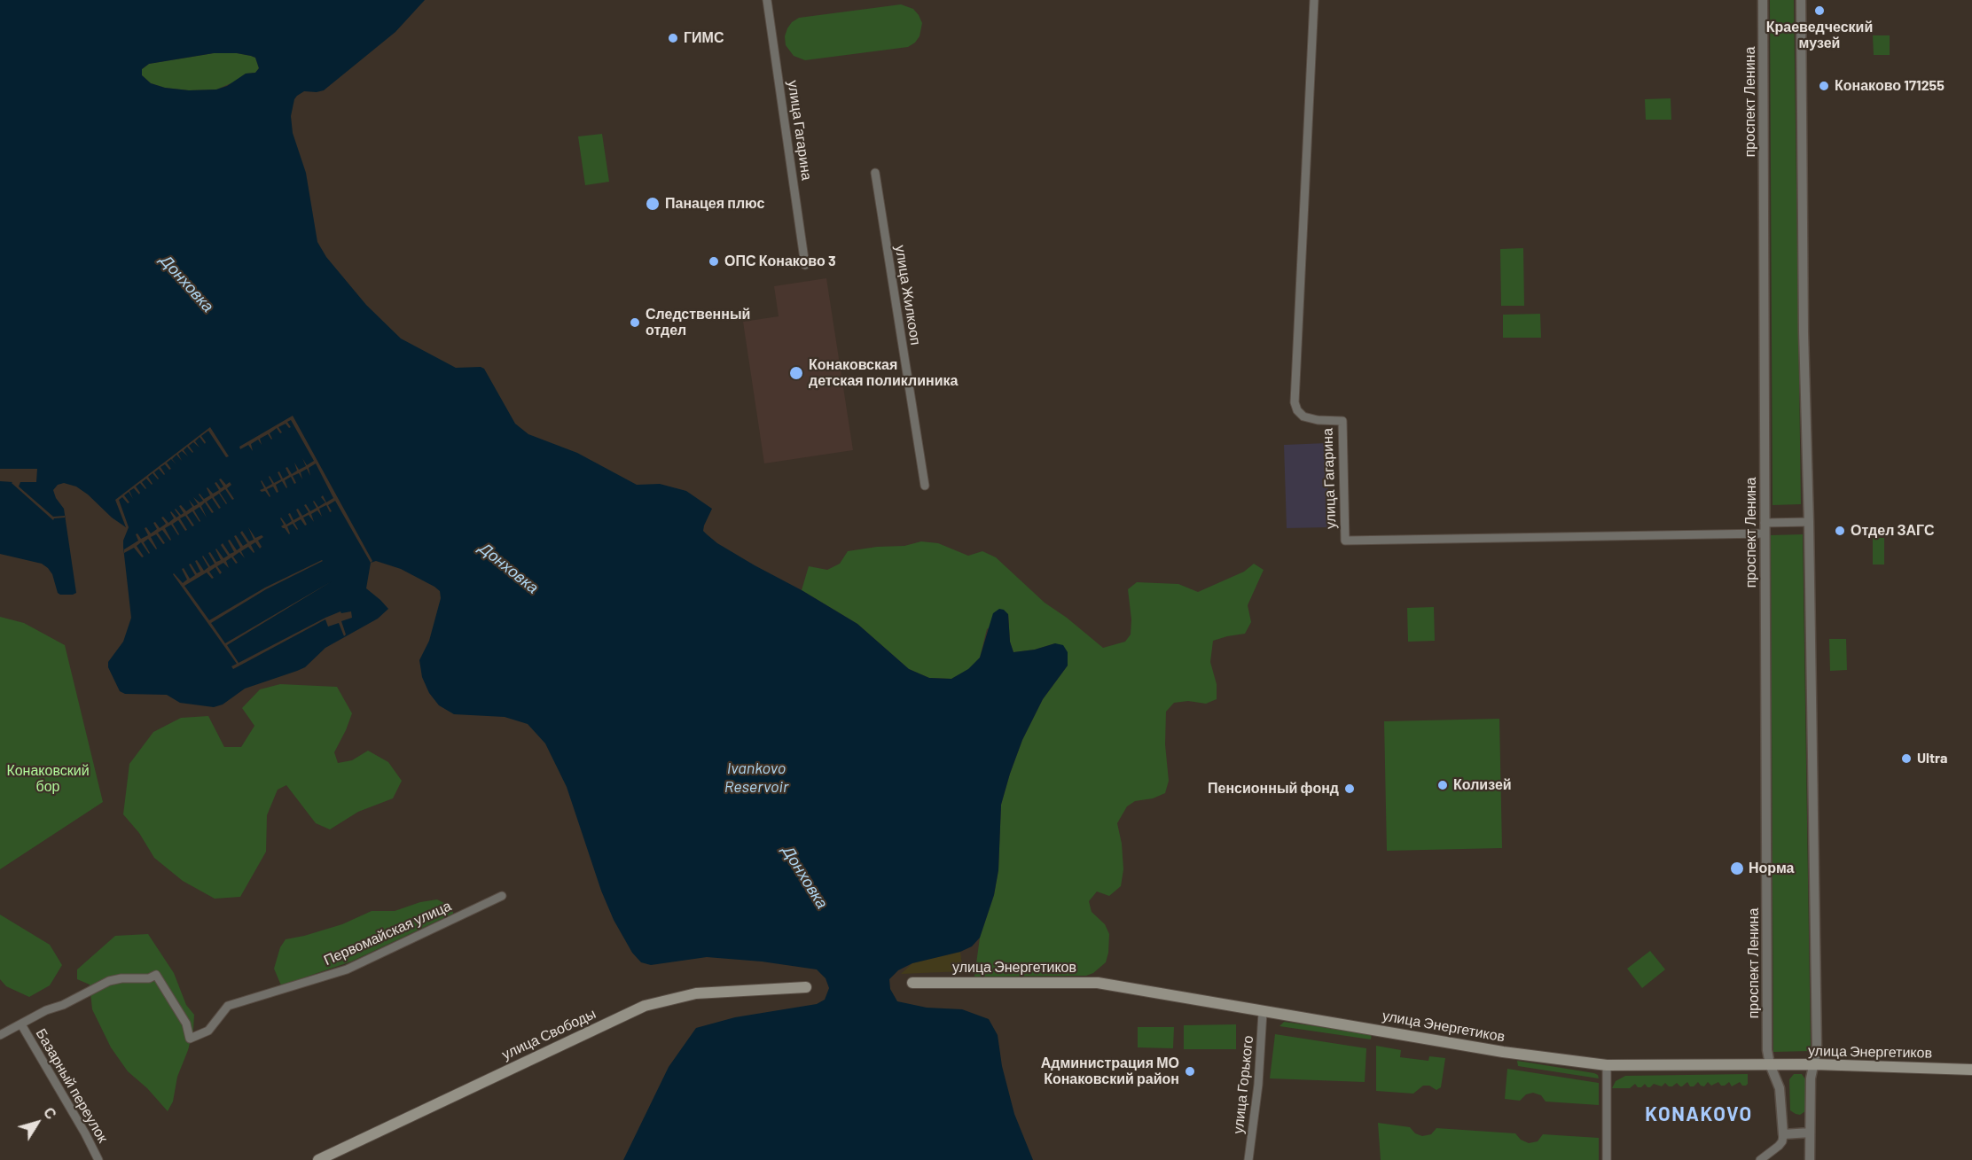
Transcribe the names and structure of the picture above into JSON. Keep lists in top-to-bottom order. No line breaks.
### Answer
{"streets":{"main road":["улица Энергетиков","улица Свободы"],"street":["проспект Ленина","улица Гагарина","улица Жилкооп","Первомайская улица","улица Горького","Базарный переулок"]},"crossings":[["проспект Ленина","улица Гагарина"],["проспект Ленина","улица Энергетиков"],["Первомайская улица","Базарный переулок"],["улица Энергетиков","улица Горького"]],"districts":["KONAKOVO"],"water":["Донховка","Ivankovo Reservoir"],"parks":["Конаковский бор"],"places":["Краеведческий музей","ГИМС","Конаково 171255","Панацея плюс","ОПС Конаково 3","Следственный отдел","Конаковская детская поликлиника","Отдел ЗАГС","Ultra","Колизей","Пенсионный фонд","Норма","Администрация МО Конаковский район"],"north":"top right"}
